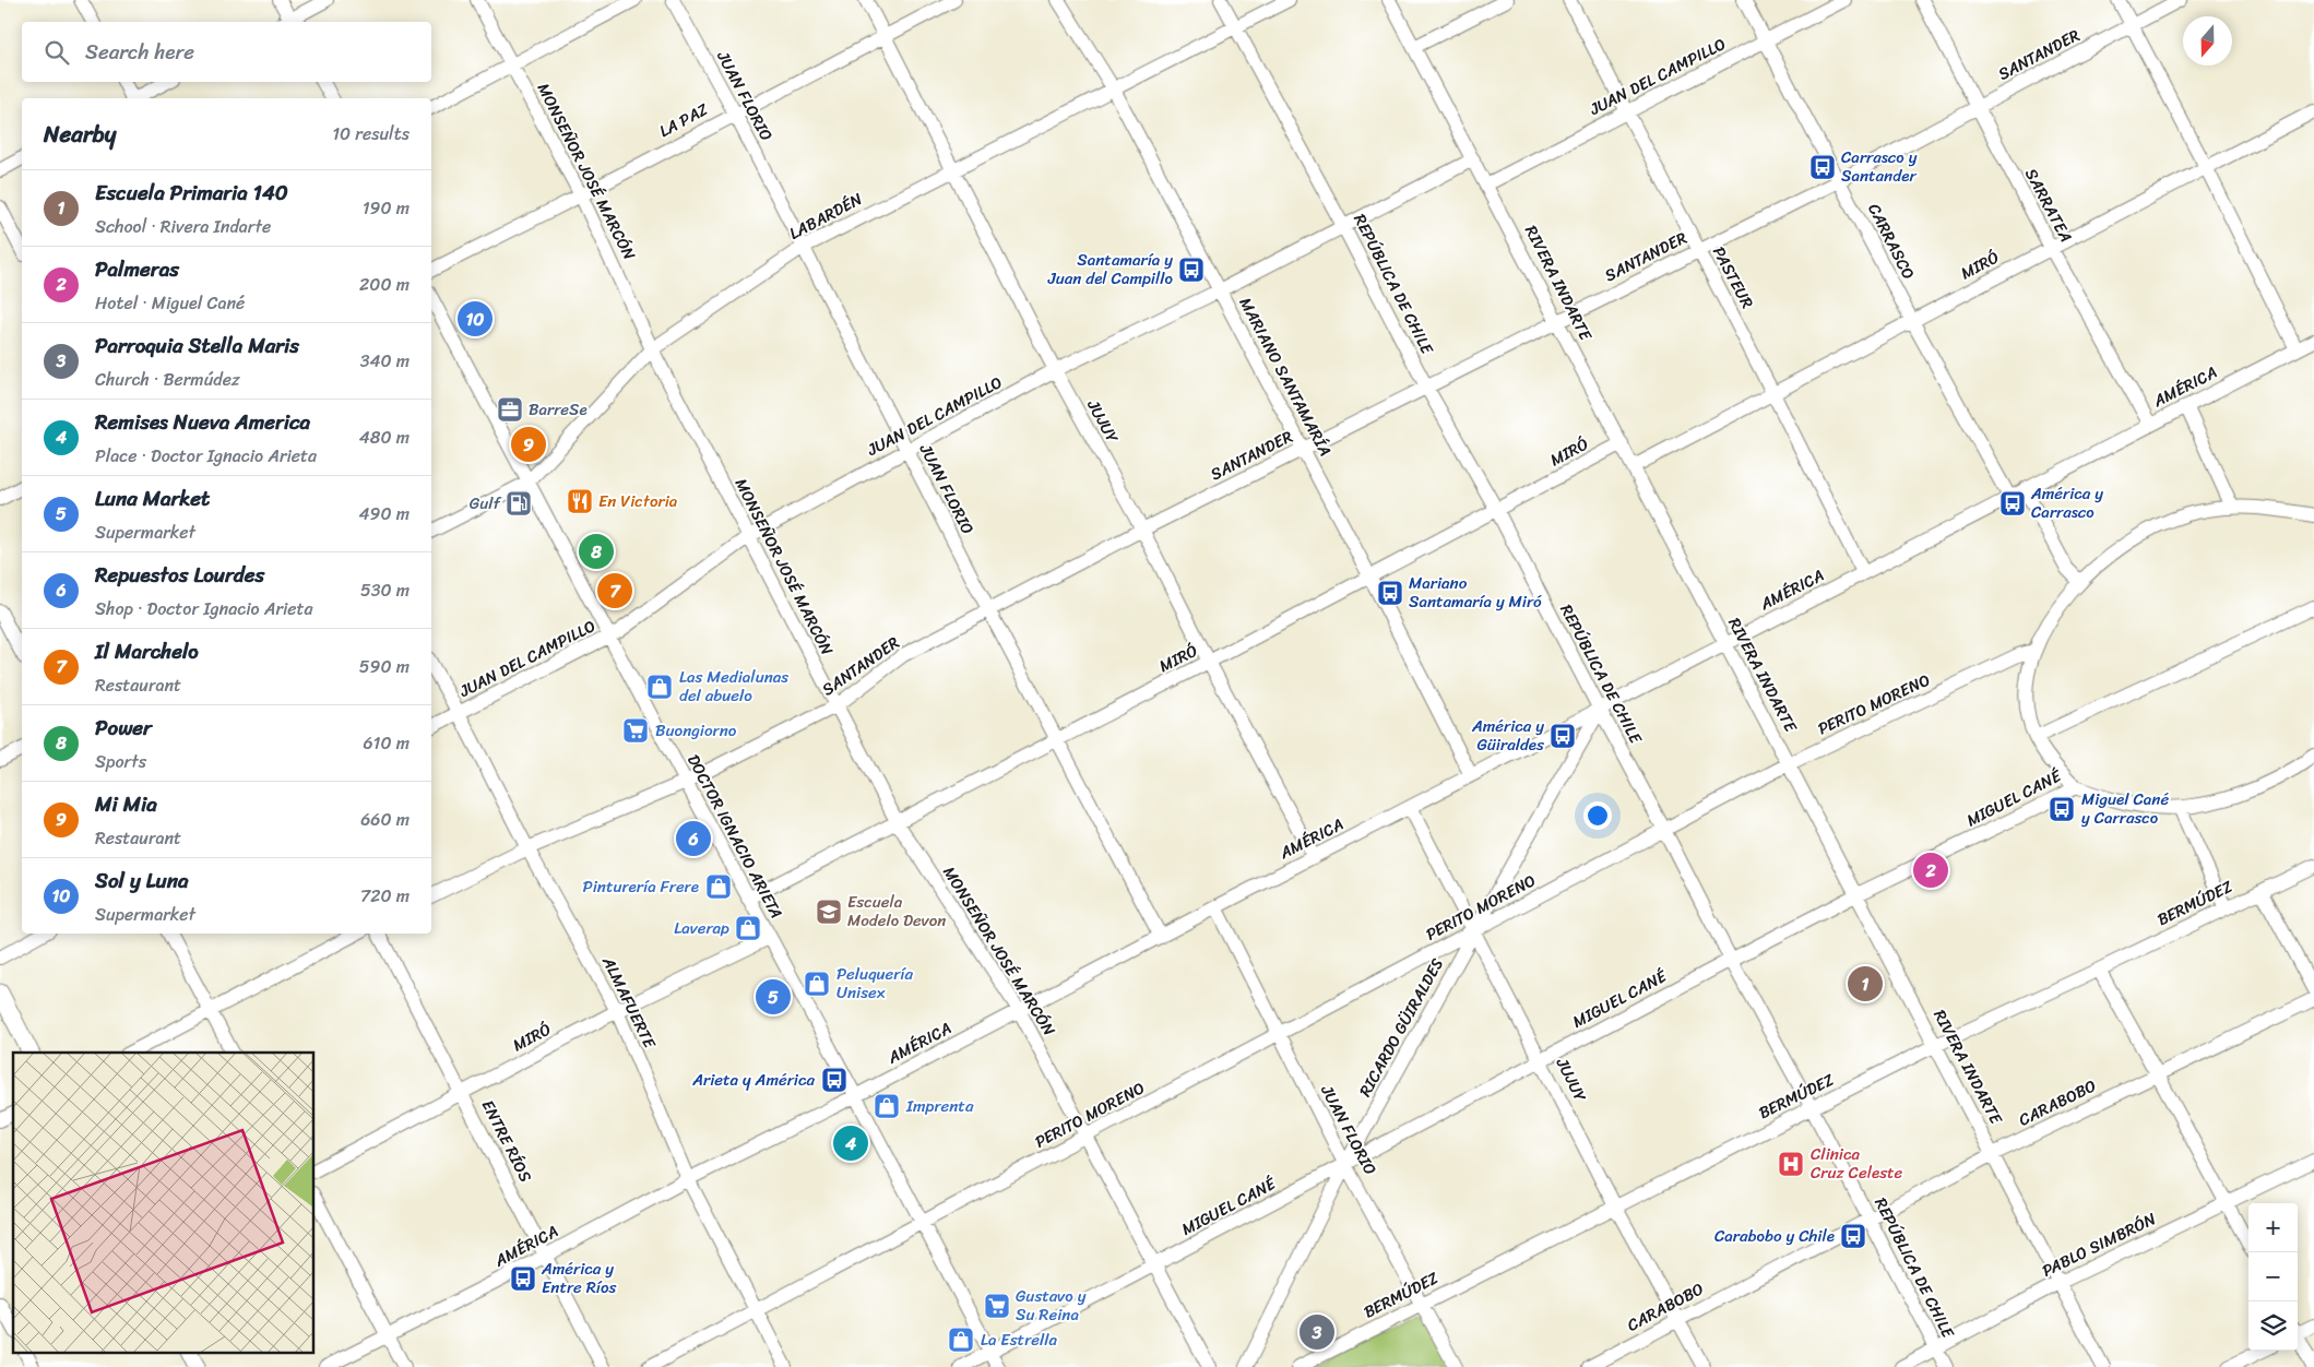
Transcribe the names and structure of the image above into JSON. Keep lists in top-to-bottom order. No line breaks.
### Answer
{"streets":{"street":["SANTANDER","JUAN DEL CAMPILLO","JUAN FLORIO","LA PAZ","MONSEÑOR JOSÉ MARCÓN","SARRATEA","LABARDÉN","CARRASCO","MIRÓ","PASTEUR","RIVERA INDARTE","REPÚBLICA DE CHILE","MARIANO SANTAMARÍA","AMÉRICA","JUJUY","PERITO MORENO","MIGUEL CANÉ","DOCTOR IGNACIO ARIETA","BERMÚDEZ","ALMAFUERTE","RICARDO GÜIRALDES","CARABOBO","ENTRE RÍOS","PABLO SIMBRÓN"]},"crossings":[["SANTANDER","JUAN FLORIO"],["SANTANDER","MONSEÑOR JOSÉ MARCÓN"],["SANTANDER","SARRATEA"],["SANTANDER","CARRASCO"],["SANTANDER","PASTEUR"],["SANTANDER","RIVERA INDARTE"],["SANTANDER","REPÚBLICA DE CHILE"],["SANTANDER","MARIANO SANTAMARÍA"],["SANTANDER","JUJUY"],["SANTANDER","DOCTOR IGNACIO ARIETA"],["SANTANDER","ALMAFUERTE"],["JUAN DEL CAMPILLO","JUAN FLORIO"],["JUAN DEL CAMPILLO","MONSEÑOR JOSÉ MARCÓN"],["JUAN DEL CAMPILLO","CARRASCO"],["JUAN DEL CAMPILLO","PASTEUR"],["JUAN DEL CAMPILLO","RIVERA INDARTE"],["JUAN DEL CAMPILLO","REPÚBLICA DE CHILE"],["JUAN DEL CAMPILLO","MARIANO SANTAMARÍA"],["JUAN DEL CAMPILLO","JUJUY"],["JUAN DEL CAMPILLO","DOCTOR IGNACIO ARIETA"],["JUAN DEL CAMPILLO","ALMAFUERTE"],["JUAN FLORIO","LA PAZ"],["JUAN FLORIO","LABARDÉN"],["JUAN FLORIO","MIRÓ"],["JUAN FLORIO","AMÉRICA"],["JUAN FLORIO","PERITO MORENO"],["JUAN FLORIO","MIGUEL CANÉ"],["JUAN FLORIO","BERMÚDEZ"],["JUAN FLORIO","RICARDO GÜIRALDES"],["LA PAZ","MONSEÑOR JOSÉ MARCÓN"],["LA PAZ","JUJUY"],["MONSEÑOR JOSÉ MARCÓN","LABARDÉN"],["MONSEÑOR JOSÉ MARCÓN","MIRÓ"],["MONSEÑOR JOSÉ MARCÓN","AMÉRICA"],["MONSEÑOR JOSÉ MARCÓN","PERITO MORENO"],["MONSEÑOR JOSÉ MARCÓN","MIGUEL CANÉ"],["SARRATEA","MIRÓ"],["SARRATEA","AMÉRICA"],["LABARDÉN","REPÚBLICA DE CHILE"],["LABARDÉN","MARIANO SANTAMARÍA"],["LABARDÉN","JUJUY"],["LABARDÉN","DOCTOR IGNACIO ARIETA"],["CARRASCO","MIRÓ"],["CARRASCO","AMÉRICA"],["MIRÓ","PASTEUR"],["MIRÓ","RIVERA INDARTE"],["MIRÓ","REPÚBLICA DE CHILE"],["MIRÓ","MARIANO SANTAMARÍA"],["MIRÓ","JUJUY"],["MIRÓ","DOCTOR IGNACIO ARIETA"],["MIRÓ","ALMAFUERTE"],["MIRÓ","ENTRE RÍOS"],["PASTEUR","AMÉRICA"],["RIVERA INDARTE","AMÉRICA"],["RIVERA INDARTE","PERITO MORENO"],["RIVERA INDARTE","MIGUEL CANÉ"],["RIVERA INDARTE","BERMÚDEZ"],["RIVERA INDARTE","CARABOBO"],["RIVERA INDARTE","PABLO SIMBRÓN"],["REPÚBLICA DE CHILE","AMÉRICA"],["REPÚBLICA DE CHILE","PERITO MORENO"],["REPÚBLICA DE CHILE","MIGUEL CANÉ"],["REPÚBLICA DE CHILE","BERMÚDEZ"],["REPÚBLICA DE CHILE","RICARDO GÜIRALDES"],["REPÚBLICA DE CHILE","CARABOBO"],["REPÚBLICA DE CHILE","PABLO SIMBRÓN"],["MARIANO SANTAMARÍA","AMÉRICA"],["AMÉRICA","JUJUY"],["AMÉRICA","DOCTOR IGNACIO ARIETA"],["AMÉRICA","ALMAFUERTE"],["AMÉRICA","RICARDO GÜIRALDES"],["AMÉRICA","ENTRE RÍOS"],["JUJUY","PERITO MORENO"],["JUJUY","MIGUEL CANÉ"],["JUJUY","BERMÚDEZ"],["JUJUY","RICARDO GÜIRALDES"],["JUJUY","CARABOBO"],["PERITO MORENO","DOCTOR IGNACIO ARIETA"],["PERITO MORENO","ALMAFUERTE"],["PERITO MORENO","RICARDO GÜIRALDES"],["MIGUEL CANÉ","DOCTOR IGNACIO ARIETA"],["MIGUEL CANÉ","RICARDO GÜIRALDES"]],"places":{"bus stop":["Carrasco y Santander","Santamaría y Juan del Campillo","América y Carrasco","Mariano Santamaría y Miró","América y Güiraldes","Miguel Cané y Carrasco","Arieta y América","Carabobo y Chile","América y Entre Ríos"],"office":["BarreSe"],"restaurant":["En Victoria"],"fuel station":["Gulf"],"shop":["Las Medialunas del abuelo","Pinturería Frere","Laverap","Peluquería Unisex","Imprenta","La Estrella"],"supermarket":["Buongiorno","Gustavo y Su Reina"],"school or university":["Escuela Modelo Devon"],"hospital":["Clinica Cruz Celeste"]},"north":"bottom","page":{"search":"Search here","heading":["Nearby","10 results"],"list":[{"mark":"1","name":"Escuela Primaria 140","note":"School · Rivera Indarte","value":"190 m"},{"mark":"2","name":"Palmeras","note":"Hotel · Miguel Cané","value":"200 m"},{"mark":"3","name":"Parroquia Stella Maris","note":"Church · Bermúdez","value":"340 m"},{"mark":"4","name":"Remises Nueva America","note":"Place · Doctor Ignacio Arieta","value":"480 m"},{"mark":"5","name":"Luna Market","note":"Supermarket","value":"490 m"},{"mark":"6","name":"Repuestos Lourdes","note":"Shop · Doctor Ignacio Arieta","value":"530 m"},{"mark":"7","name":"Il Marchelo","note":"Restaurant","value":"590 m"},{"mark":"8","name":"Power","note":"Sports","value":"610 m"},{"mark":"9","name":"Mi Mia","note":"Restaurant","value":"660 m"},{"mark":"10","name":"Sol y Luna","note":"Supermarket","value":"720 m"}],"pins":["10","9","8","7","6","2","1","5","4","3"],"map_buttons":["+","−"]}}
